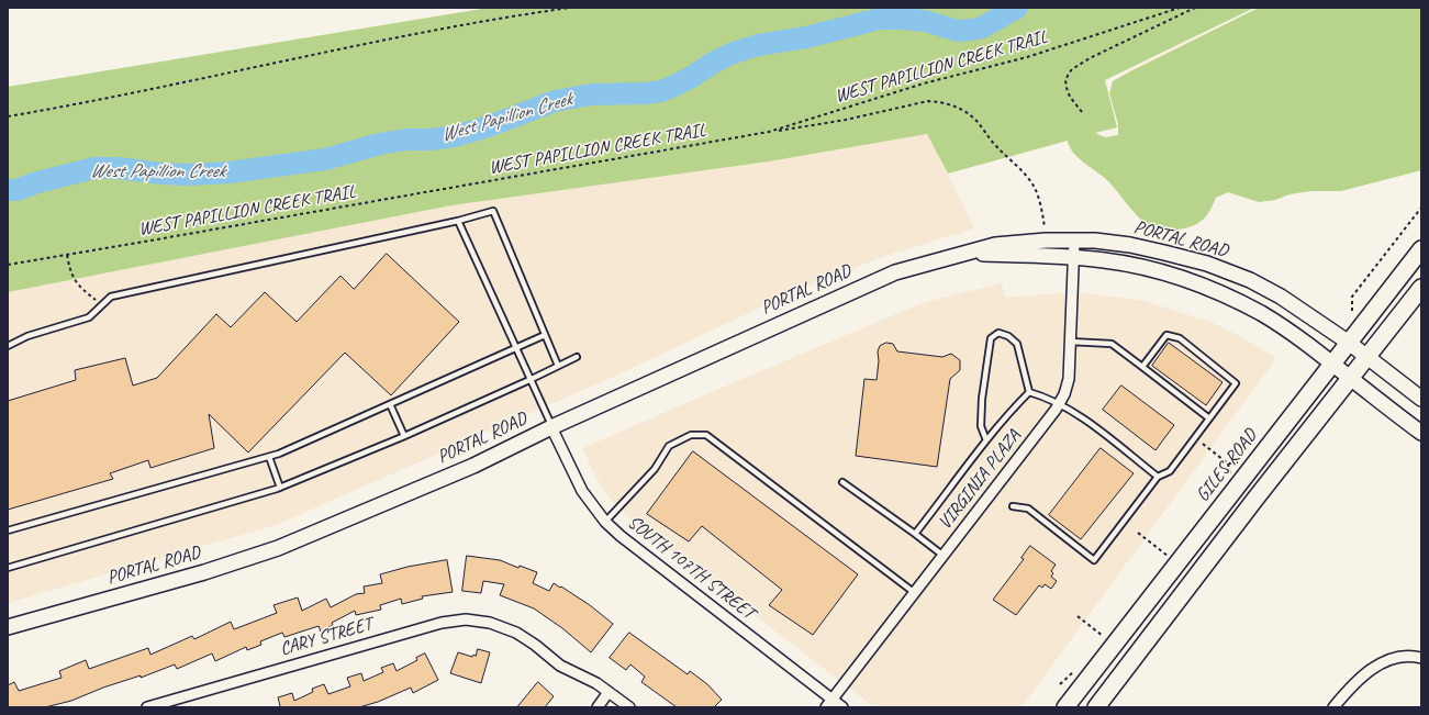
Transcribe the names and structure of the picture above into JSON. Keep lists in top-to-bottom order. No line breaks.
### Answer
{"streets":{"main road":["PORTAL ROAD","GILES ROAD"],"street":["VIRGINIA PLAZA","SOUTH 107TH STREET","CARY STREET"],"path":["WEST PAPILLION CREEK TRAIL"]},"crossings":[["PORTAL ROAD","GILES ROAD"],["PORTAL ROAD","VIRGINIA PLAZA"],["PORTAL ROAD","SOUTH 107TH STREET"],["VIRGINIA PLAZA","SOUTH 107TH STREET"]],"water":["West Papillion Creek"]}
